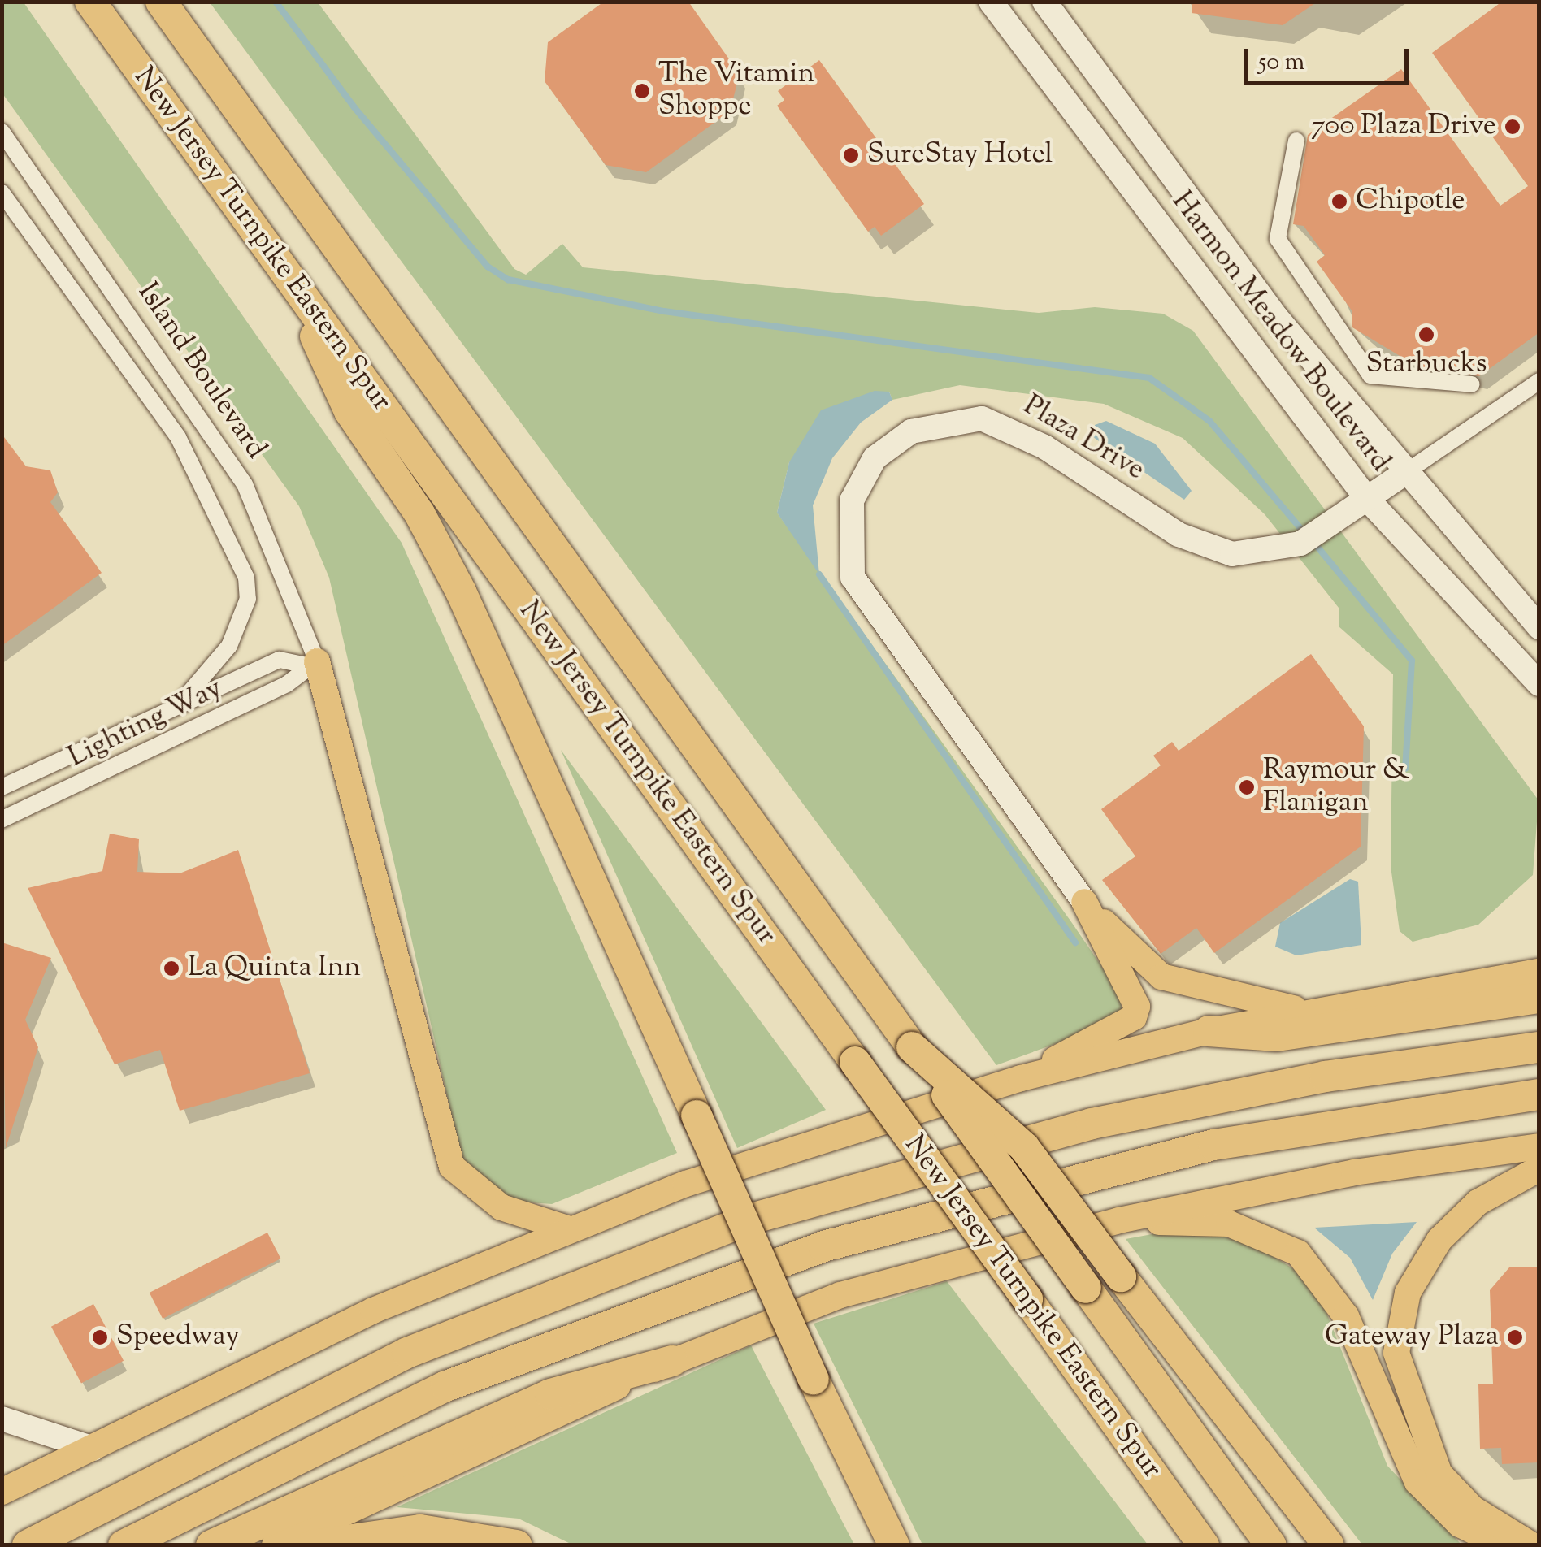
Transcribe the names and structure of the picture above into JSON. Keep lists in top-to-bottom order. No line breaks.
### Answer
{"streets":{"highway":["New Jersey Turnpike Eastern Spur"],"street":["Harmon Meadow Boulevard","Island Boulevard","Plaza Drive","Lighting Way"]},"crossings":[["Harmon Meadow Boulevard","Plaza Drive"],["Island Boulevard","Lighting Way"]],"places":["The Vitamin Shoppe","700 Plaza Drive","SureStay Hotel","Chipotle","Starbucks","Raymour & Flanigan","La Quinta Inn","Speedway","Gateway Plaza"],"scale_bar":"50 m"}
